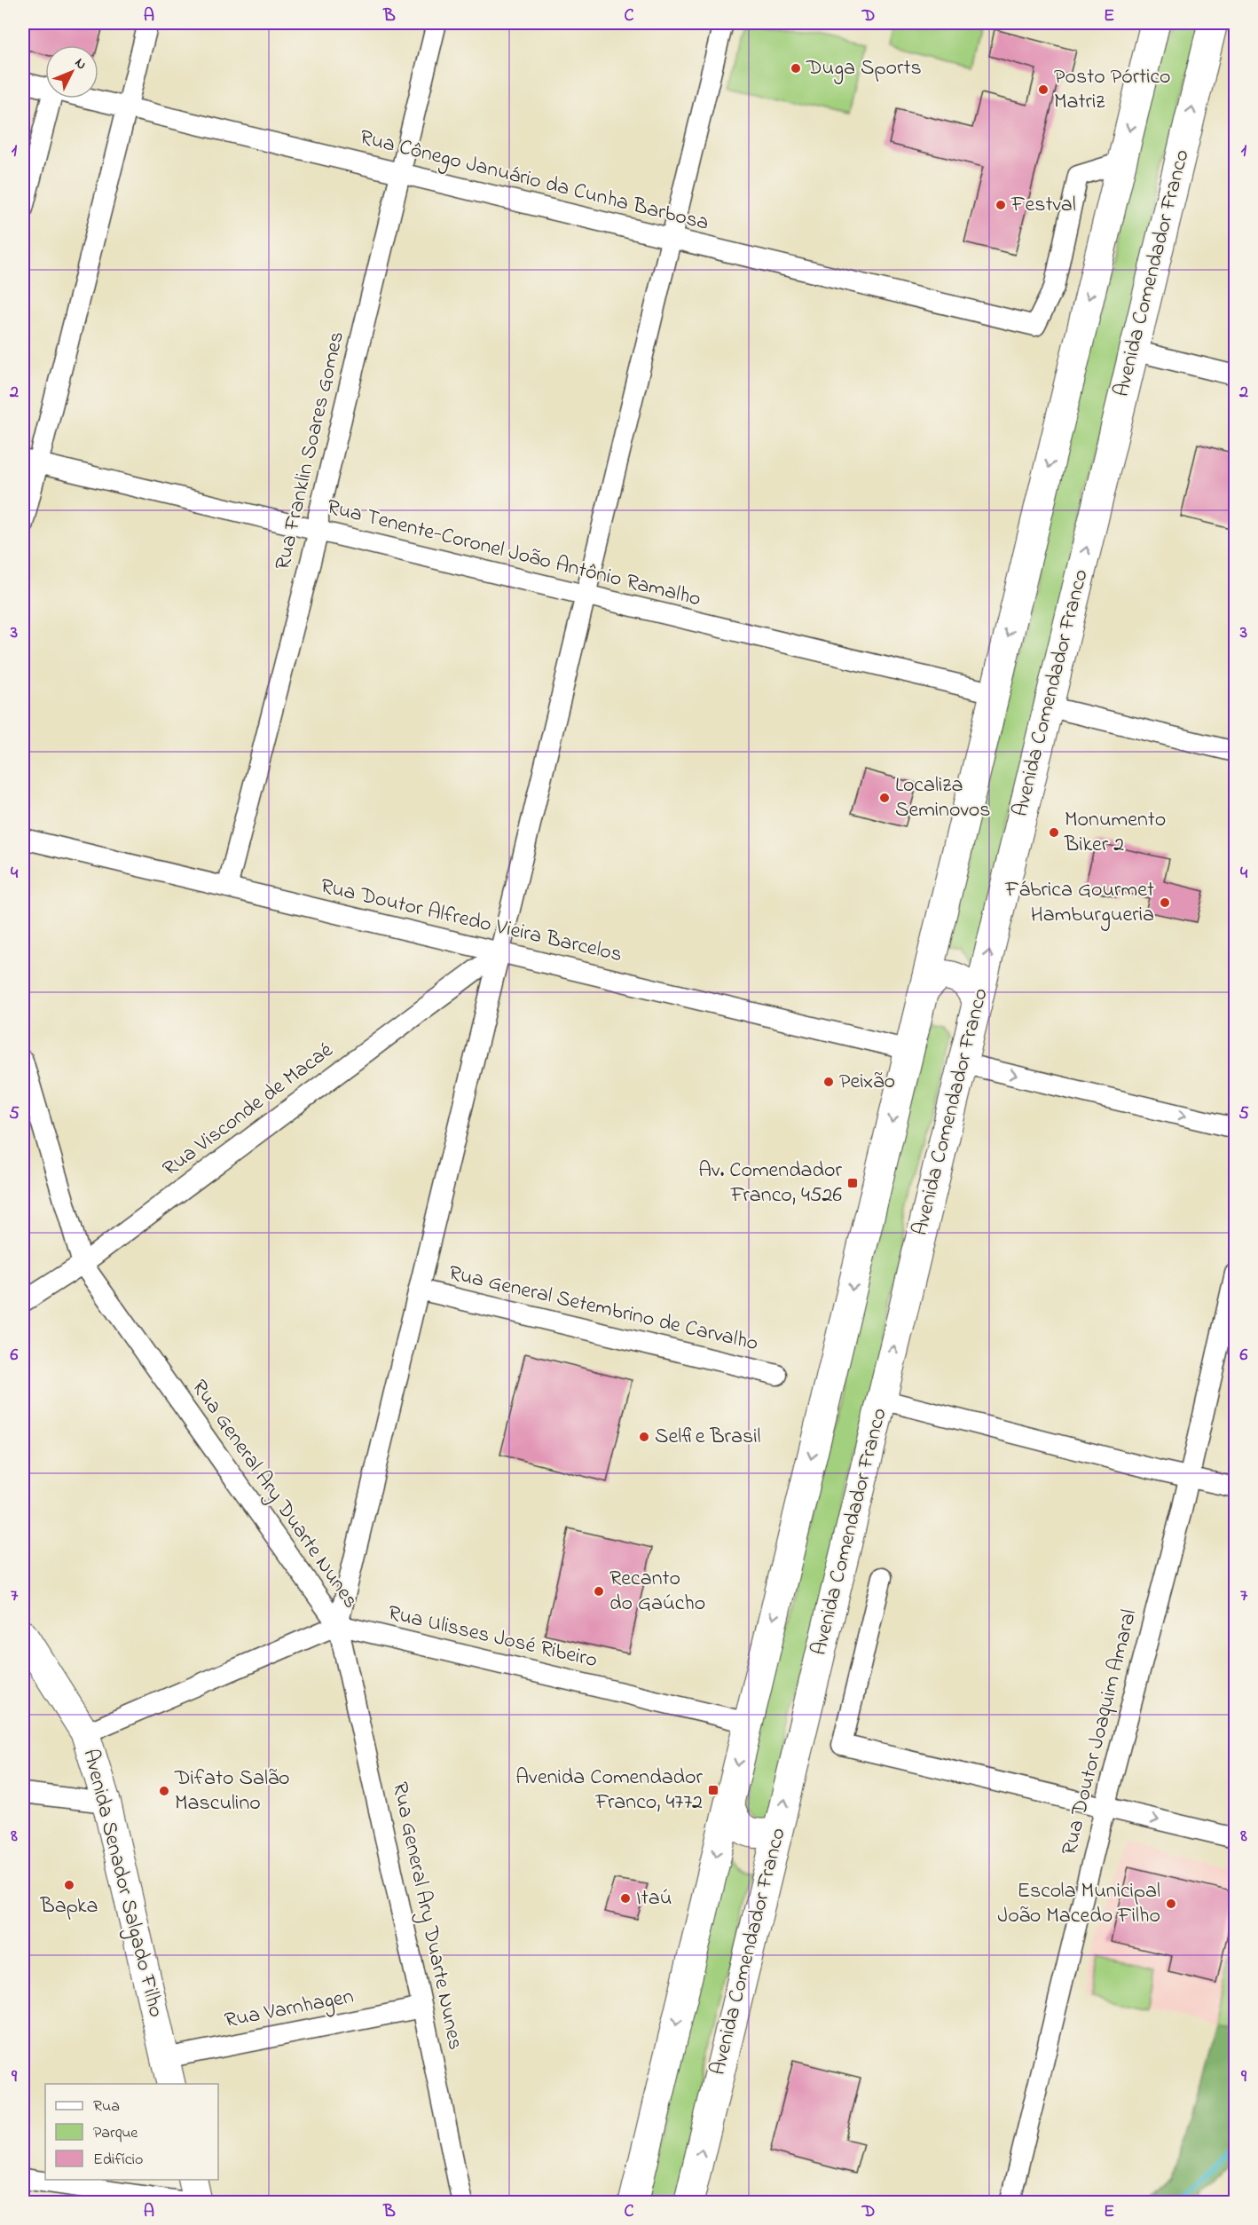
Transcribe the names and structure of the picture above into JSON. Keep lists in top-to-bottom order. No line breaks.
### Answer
{"streets":{"highway":["Avenida Comendador Franco"],"main road":["Avenida Senador Salgado Filho"],"street":["Rua Cônego Januário da Cunha Barbosa","Rua Franklin Soares Gomes","Rua Tenente-Coronel João Antônio Ramalho","Rua Doutor Alfredo Vieira Barcelos","Rua Visconde de Macaé","Rua General Setembrino de Carvalho","Rua General Ary Duarte Nunes","Rua Ulisses José Ribeiro","Rua Doutor Joaquim Amaral","Rua Varnhagen"]},"crossings":[["Rua Cônego Januário da Cunha Barbosa","Rua Franklin Soares Gomes"],["Rua Franklin Soares Gomes","Rua Tenente-Coronel João Antônio Ramalho"],["Rua Franklin Soares Gomes","Rua Doutor Alfredo Vieira Barcelos"],["Rua Doutor Alfredo Vieira Barcelos","Rua Visconde de Macaé"],["Rua Visconde de Macaé","Rua General Ary Duarte Nunes"],["Rua General Ary Duarte Nunes","Rua Ulisses José Ribeiro"],["Rua General Ary Duarte Nunes","Rua Varnhagen"],["Avenida Senador Salgado Filho","Rua Varnhagen"]],"places":{"other":["Duga Sports","Posto Pórtico Matriz","Festval","Localiza Seminovos","Monumento Biker 2","Fábrica Gourmet Hamburgueria","Peixão","Selfie Brasil","Recanto do Gaúcho","Difato Salão Masculino","Bapka","Itaú","Escola Municipal João Macedo Filho"],"transit":["Av. Comendador Franco, 4526","Avenida Comendador Franco, 4772"]},"legend":["Rua","Parque","Edifício"],"north":"top right","grid":{"columns":["A","B","C","D","E"],"rows":["1","2","3","4","5","6","7","8","9"]}}
